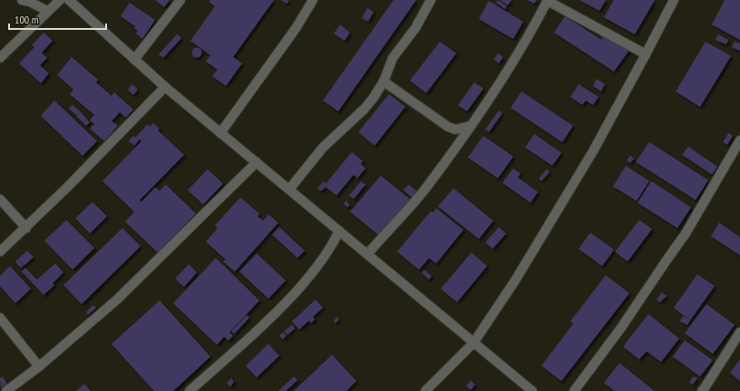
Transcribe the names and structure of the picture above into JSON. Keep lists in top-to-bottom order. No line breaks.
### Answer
{"scale_bar":"100 m"}
